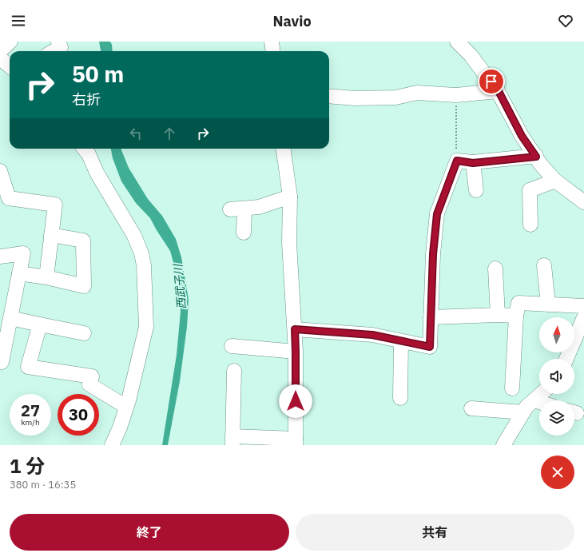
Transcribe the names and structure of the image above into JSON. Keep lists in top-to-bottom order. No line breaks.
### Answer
{"water":["西武子川"],"north":"top","page":{"header":"Navio","turn":["50 m","右折"],"speed":"27 km/h","limit":"30","heading":["1 分","380 m · 16:35"],"buttons":["終了","共有"]}}
